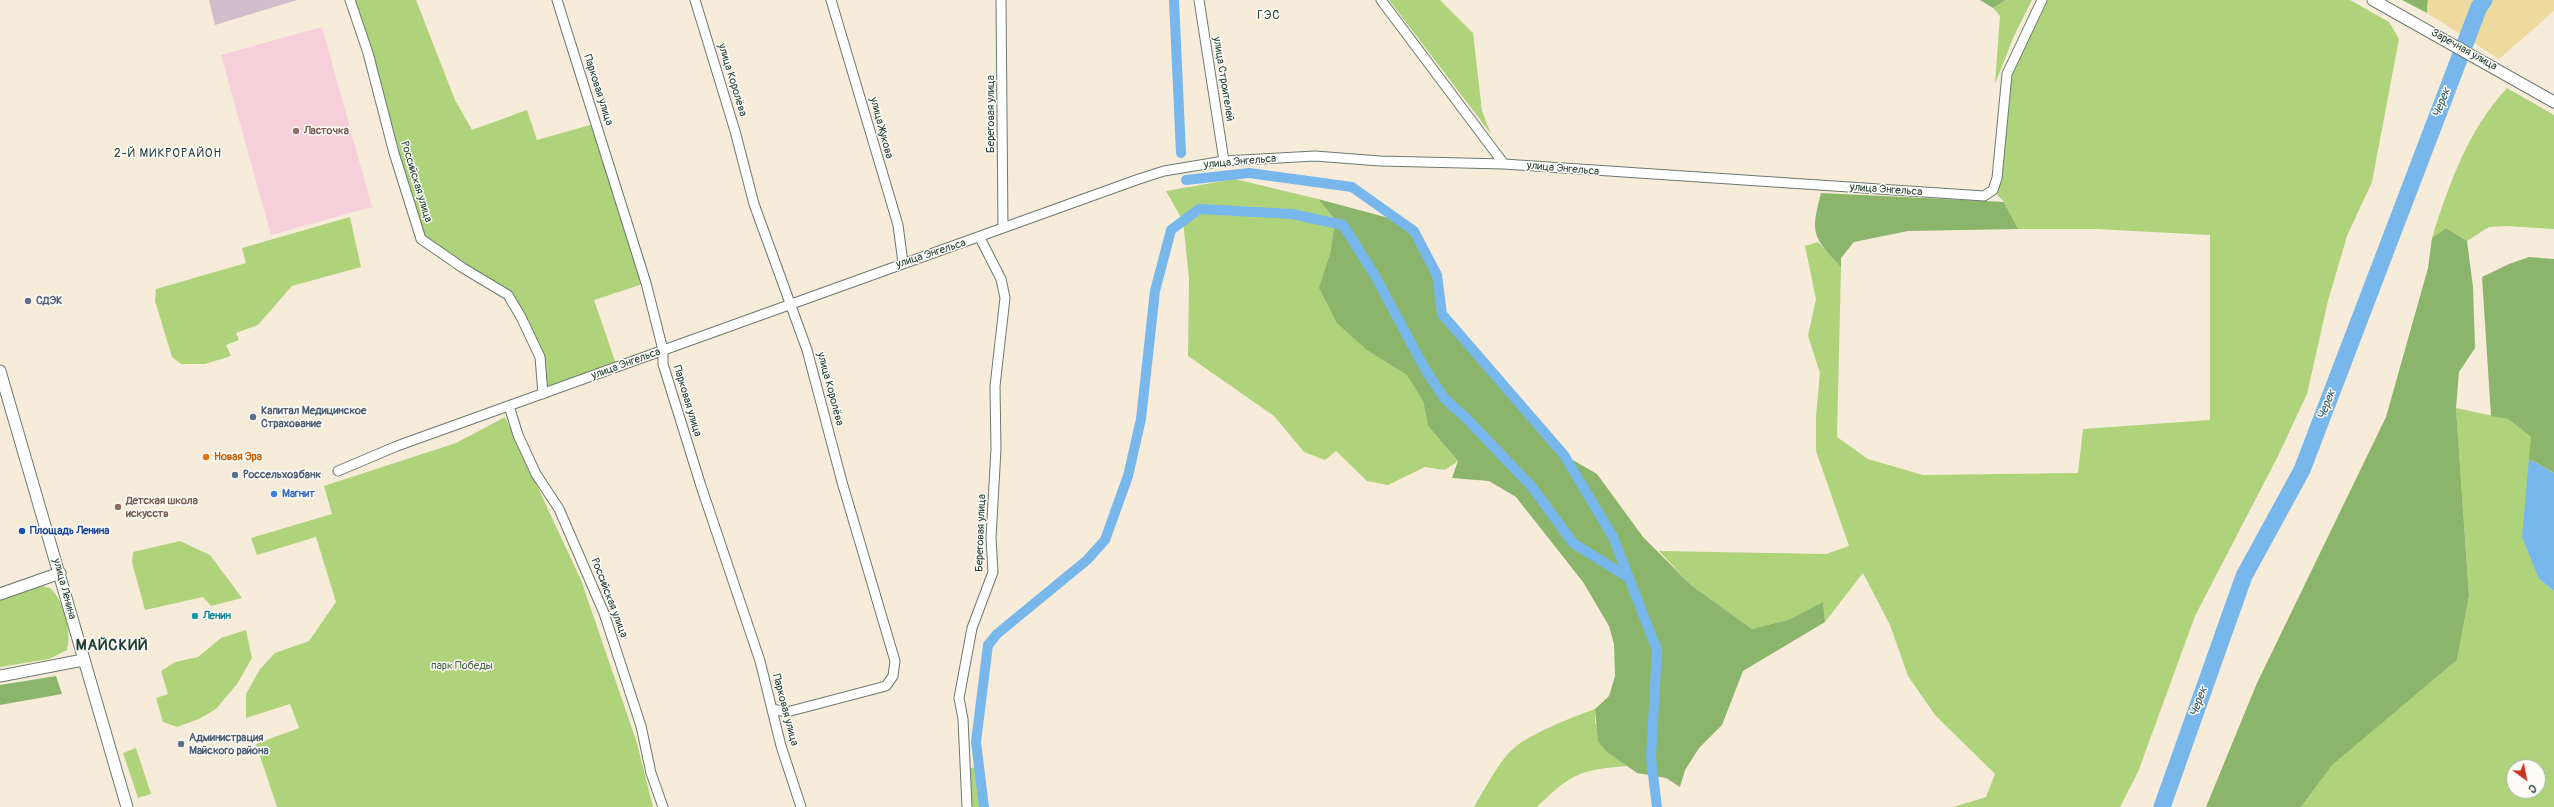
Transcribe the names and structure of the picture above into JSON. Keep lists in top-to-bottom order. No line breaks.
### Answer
{"streets":{"street":["Заречная улица","улица Строителей","улица Королёва","Парковая улица","Береговая улица","улица Жукова","улица Энгельса","Российская улица","улица Ленина"]},"crossings":[["улица Строителей","улица Энгельса"],["улица Королёва","улица Энгельса"],["Парковая улица","улица Энгельса"],["Береговая улица","улица Энгельса"],["улица Жукова","улица Энгельса"],["улица Энгельса","Российская улица"]],"districts":["ГЭС","2-Й МИКРОРАЙОН","МАЙСКИЙ"],"water":["Черек"],"parks":["парк Победы"],"places":["Ласточка","СДЭК","Капитал Медицинское Страхование","Новая Эра","Россельхозбанк","Магнит","Детская школа искусств","Площадь Ленина","Ленин","Администрация Майского района"],"north":"bottom right"}
